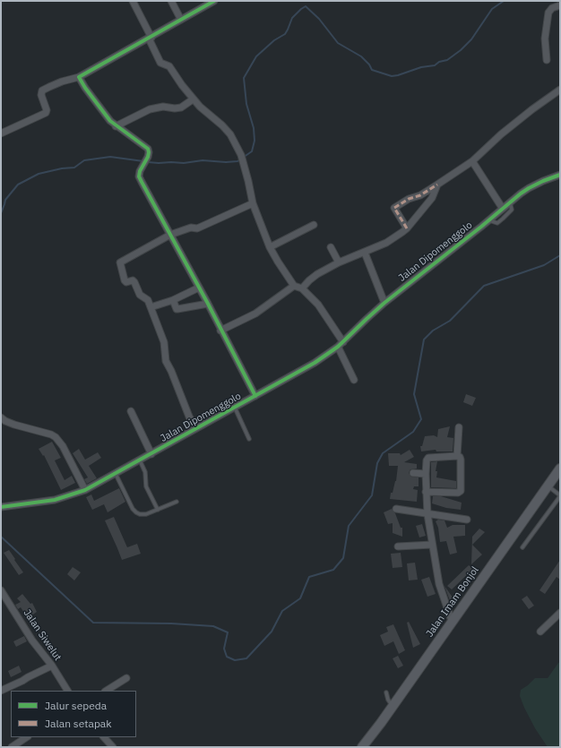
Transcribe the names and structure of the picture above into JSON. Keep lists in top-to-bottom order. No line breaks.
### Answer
{"streets":{"main road":["Jalan Imam Bonjol"],"street":["Jalan Dipomenggolo","Jalan Siwelut"]},"legend":["Jalur sepeda","Jalan setapak"]}
